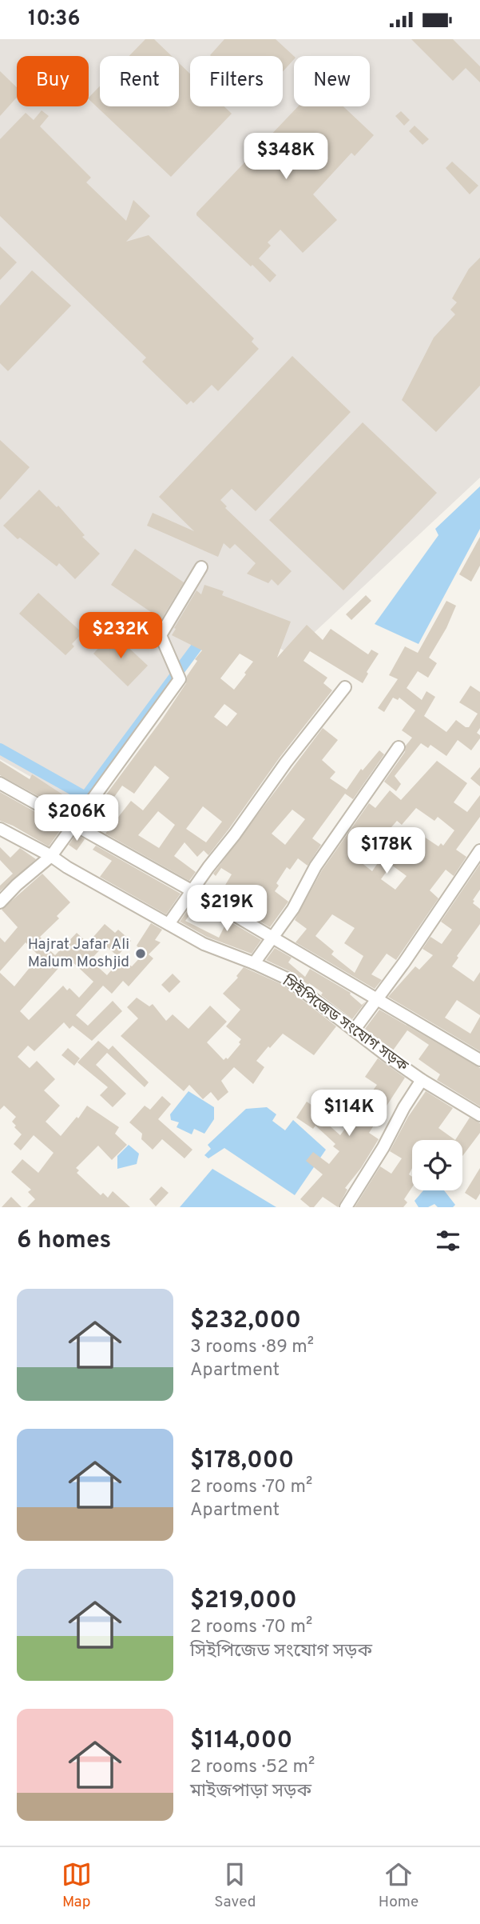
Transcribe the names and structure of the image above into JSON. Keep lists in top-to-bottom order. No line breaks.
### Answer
{"streets":{"street":["সিইপিজেড সংযোগ সড়ক"]},"places":["Hajrat Jafar Ali Malum Moshjid"],"page":{"status":"10:36","chip":["Buy","Rent","Filters","New"],"price":["$348K","$232K","$206K","$178K","$219K","$114K"],"heading":"6 homes","list":[{"name":"$232,000","note":"3 rooms · 89 m² · Apartment"},{"name":"$178,000","note":"2 rooms · 70 m² · Apartment"},{"name":"$219,000","note":"2 rooms · 70 m² · সিইপিজেড সংযোগ সড়ক"},{"name":"$114,000","note":"2 rooms · 52 m² · মাইজপাড়া সড়ক"}],"tabs":["Map","Saved","Home"]}}
